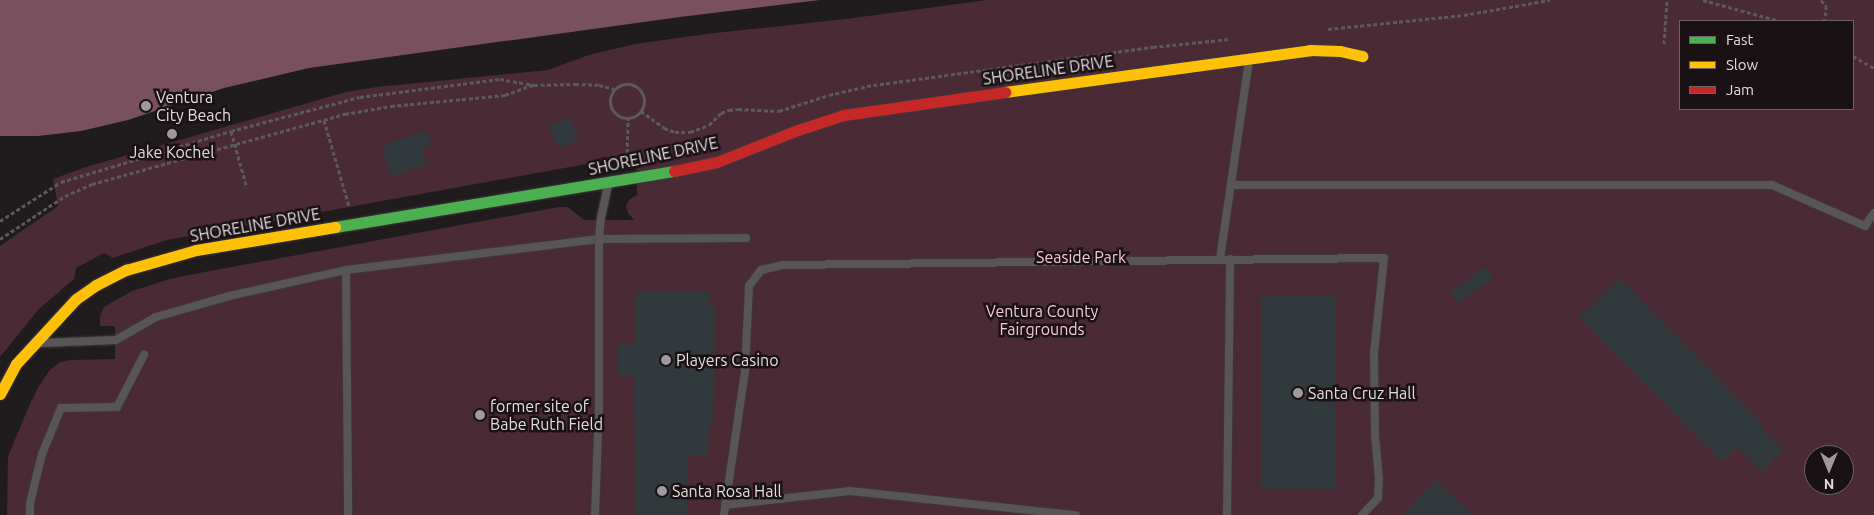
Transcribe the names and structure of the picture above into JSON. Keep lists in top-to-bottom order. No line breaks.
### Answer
{"streets":{"street":["SHORELINE DRIVE"]},"parks":["Seaside Park","Ventura County Fairgrounds"],"places":["Ventura City Beach","Jake Kochel","Players Casino","Santa Cruz Hall","former site of Babe Ruth Field","Santa Rosa Hall"],"legend":["Fast","Slow","Jam"],"north":"bottom"}
